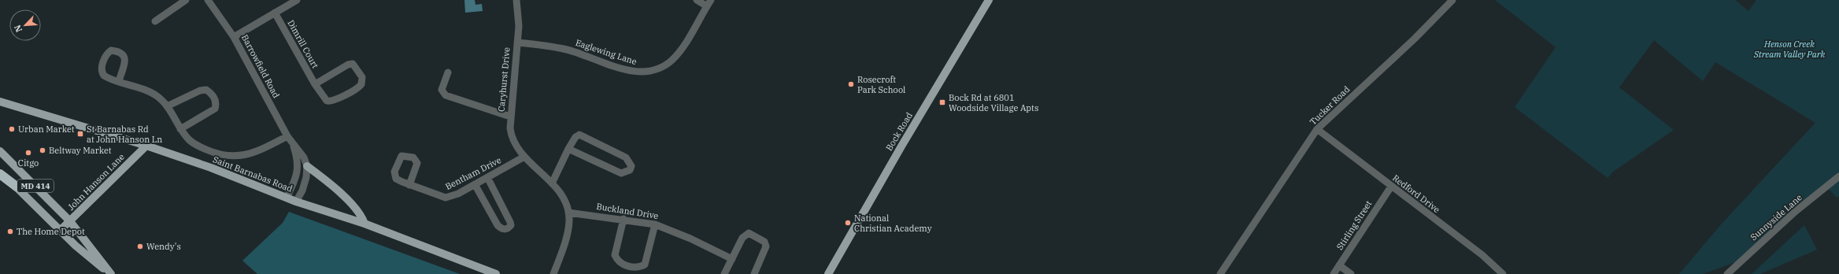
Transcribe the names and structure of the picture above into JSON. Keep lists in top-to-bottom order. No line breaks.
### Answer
{"streets":{"main road":["Bock Road","Saint Barnabas Road","John Hanson Lane","MD 414"],"street":["Dimrill Court","Eaglewing Lane","Barrowfield Road","Caryhurst Drive","Tucker Road","Bentham Drive","Redford Drive","Buckland Drive","Sunnyside Lane","Stirling Street"]},"crossings":[["Eaglewing Lane","Caryhurst Drive"],["Barrowfield Road","Saint Barnabas Road"],["Caryhurst Drive","Bentham Drive"],["Caryhurst Drive","Buckland Drive"],["Tucker Road","Redford Drive"],["Saint Barnabas Road","John Hanson Lane"],["John Hanson Lane","MD 414"],["Redford Drive","Stirling Street"]],"parks":["Henson Creek Stream Valley Park"],"places":{"other":["Rosecroft Park School","Urban Market","Beltway Market","Citgo","National Christian Academy","The Home Depot","Wendy's"],"transit":["Bock Rd at 6801 Woodside Village Apts","St Barnabas Rd at John Hanson Ln"]},"north":"bottom left"}
